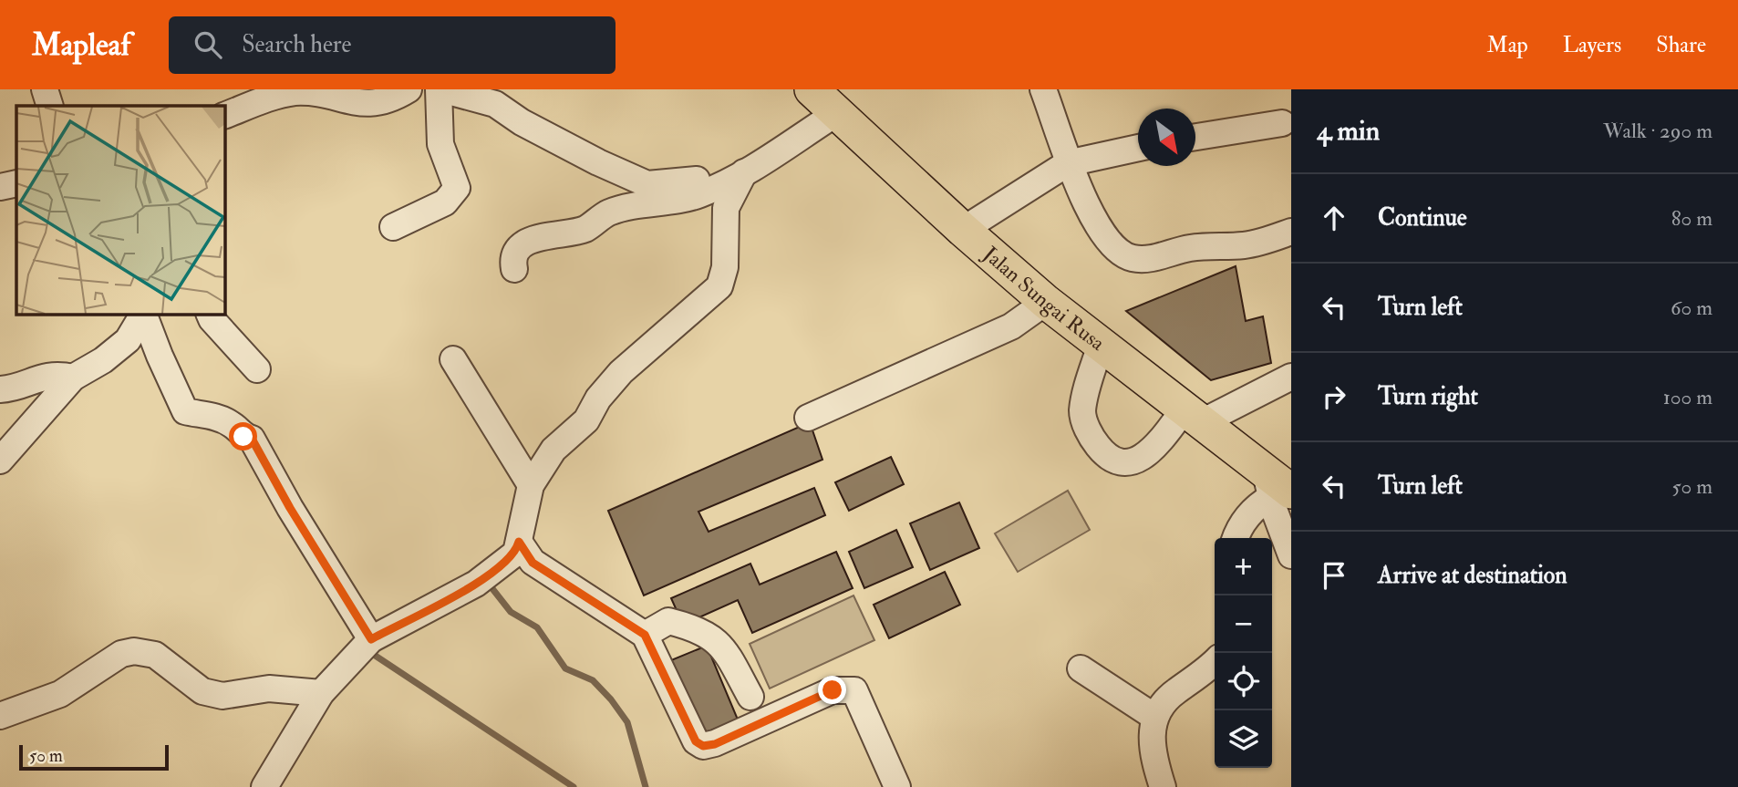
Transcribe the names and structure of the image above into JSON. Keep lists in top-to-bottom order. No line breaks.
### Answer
{"streets":{"main road":["Jalan Sungai Rusa"]},"scale_bar":"50 m","north":"bottom right","page":{"header":"Mapleaf","search":"Search here","nav":["Map","Layers","Share"],"heading":["4 min","Walk · 290 m"],"list":[["Continue","80 m"],["Turn left","60 m"],["Turn right","100 m"],["Turn left","50 m"],"Arrive at destination"],"map_buttons":["+","−"],"scale":"50 m"}}
